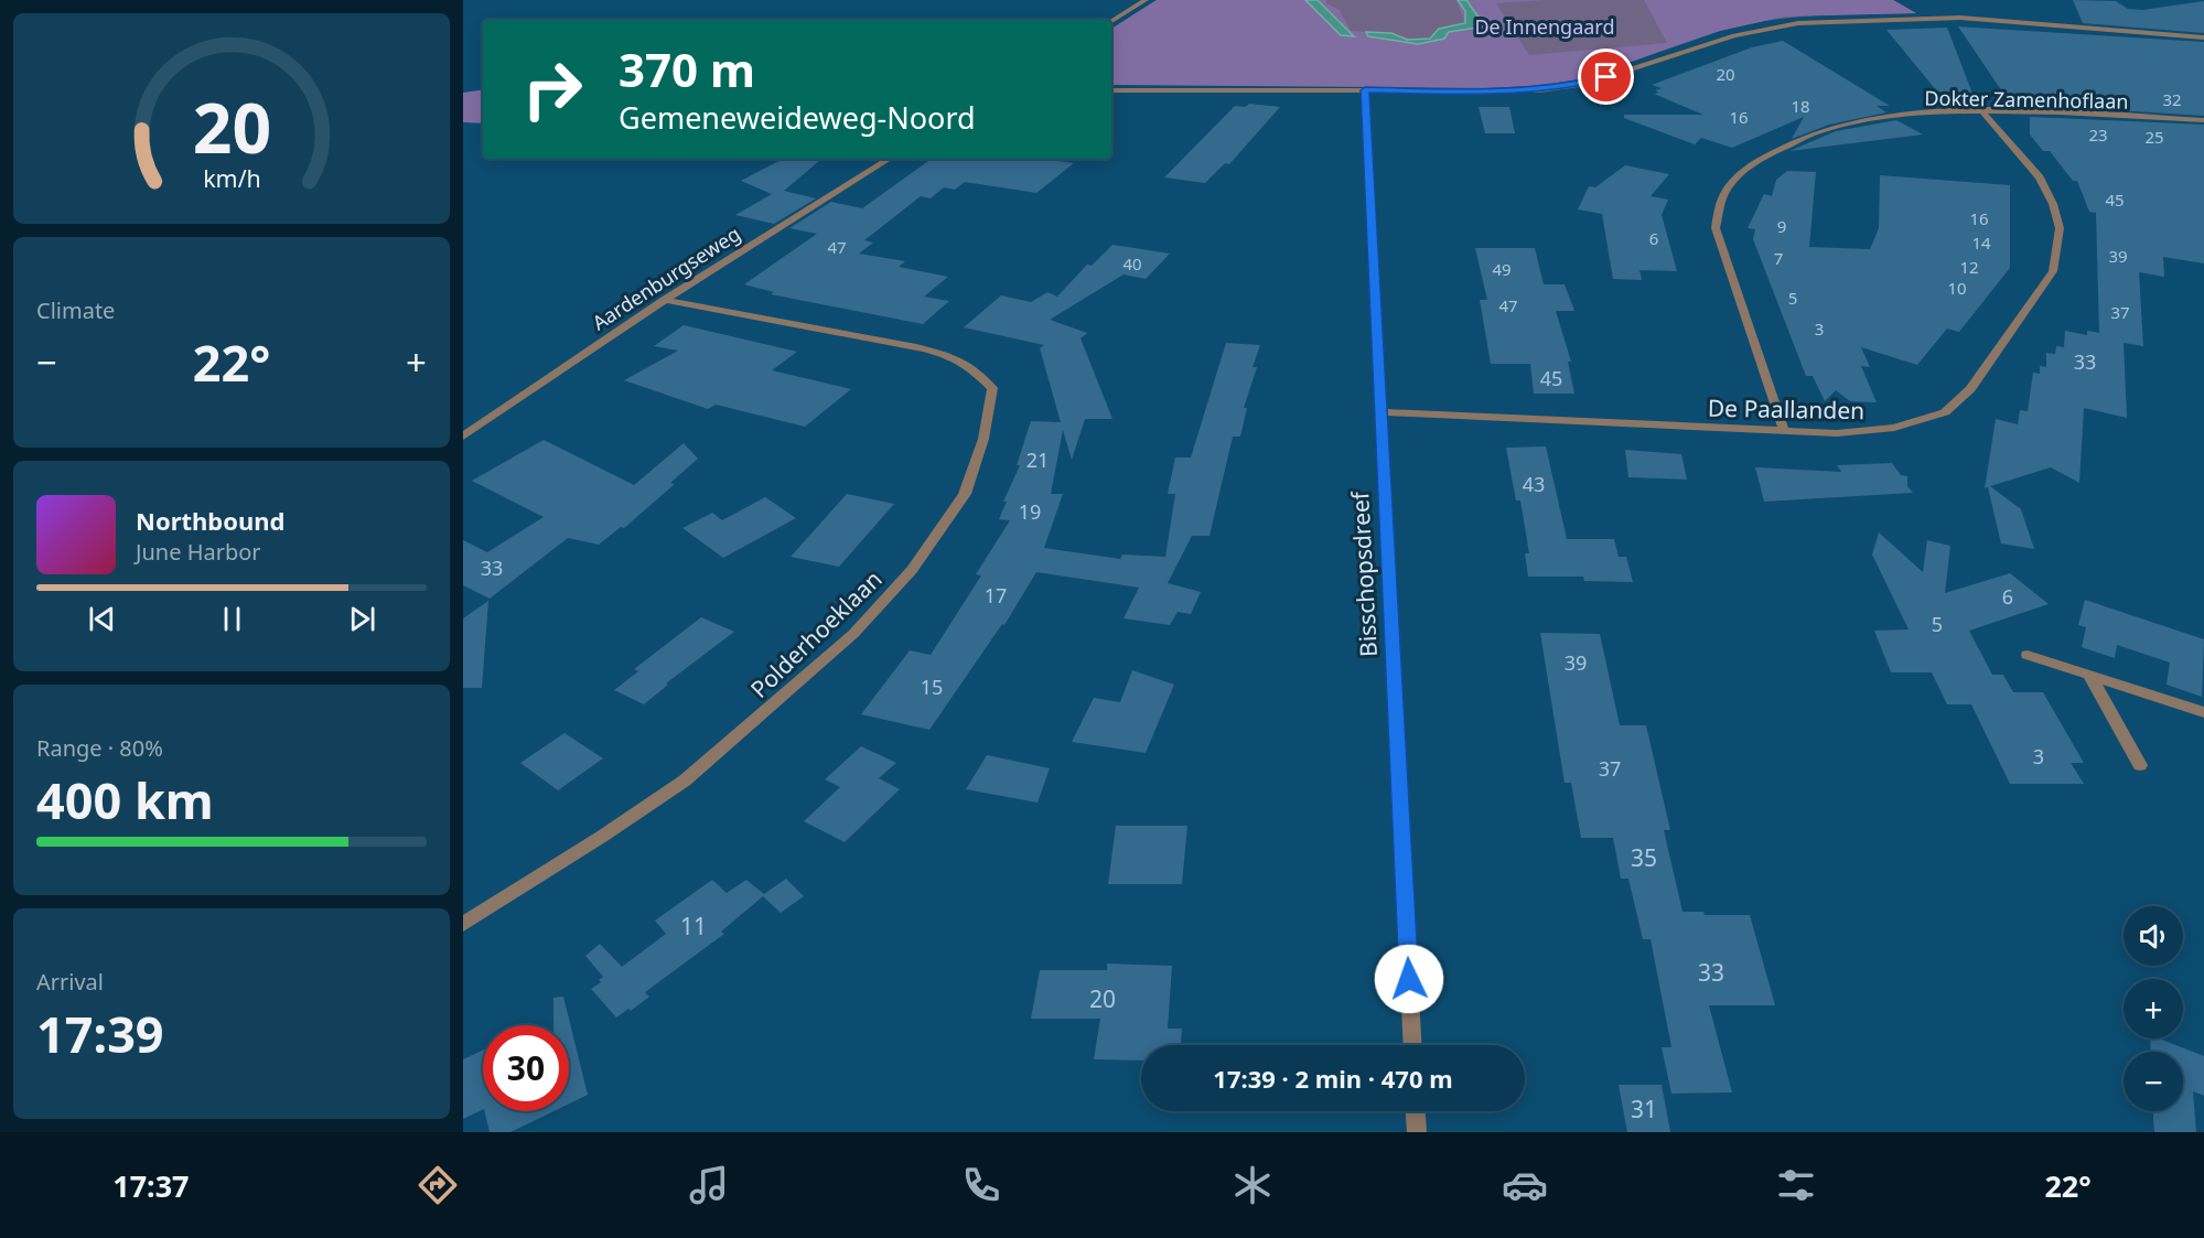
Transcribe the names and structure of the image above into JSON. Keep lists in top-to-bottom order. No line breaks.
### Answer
{"streets":{"street":["Dokter Zamenhoflaan","Aardenburgseweg","De Paallanden","Bisschopsdreef","Polderhoeklaan"]},"crossings":[["Dokter Zamenhoflaan","De Paallanden"],["Aardenburgseweg","Polderhoeklaan"],["De Paallanden","Bisschopsdreef"]],"parks":["De Innengaard"],"house_numbers":["20","32","18","16","23","25","45","16","9","6","14","47","39","7","40","12","49","10","5","47","37","3","33","45","21","43","19","33","17","6","5","39","15","3","37","35","11","33","20","31"],"page":{"turn":["370 m","Gemeneweideweg-Noord"],"tile":["Climate",["Range · 80%","400 km"],["Arrival","17:39"]],"heat":["−","22°","+"],"song":["Northbound","June Harbor"],"map_buttons":["+","−"],"limit":"30","trip":"17:39 · 2 min · 470 m","tabs":["17:37","22°"],"gauge":["20","km/h"]}}
